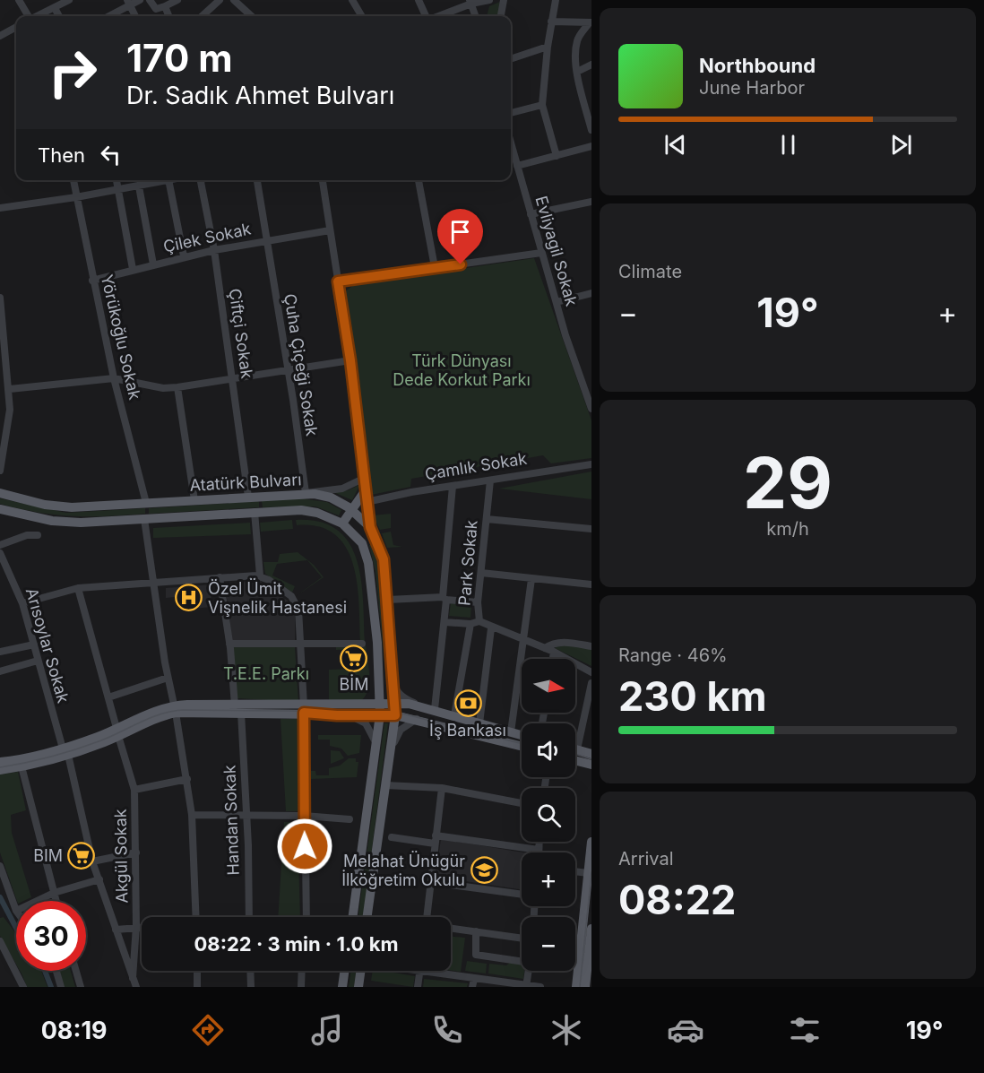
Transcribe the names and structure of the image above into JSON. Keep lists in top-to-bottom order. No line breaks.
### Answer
{"streets":{"main road":["Atatürk Bulvarı"],"street":["Çilek Sokak","Evliyagil Sokak","Çiftçi Sokak","Yörükoğlu Sokak","Çuha Çiçeği Sokak","Çamlık Sokak","Park Sokak","Arısoylar Sokak","Handan Sokak","Akgül Sokak"]},"crossings":[["Çilek Sokak","Çiftçi Sokak"],["Çilek Sokak","Yörükoğlu Sokak"],["Çilek Sokak","Çuha Çiçeği Sokak"],["Çiftçi Sokak","Atatürk Bulvarı"],["Yörükoğlu Sokak","Atatürk Bulvarı"],["Çuha Çiçeği Sokak","Atatürk Bulvarı"],["Çamlık Sokak","Park Sokak"],["Arısoylar Sokak","Akgül Sokak"]],"parks":["Türk Dünyası Dede Korkut Parkı","T.E.E. Parkı"],"places":{"hospital":["Özel Ümit Vişnelik Hastanesi"],"supermarket":["BİM","BIM"],"bank":["İş Bankası"],"school or university":["Melahat Ünügür İlköğretim Okulu"]},"north":"right","page":{"turn":["170 m","Dr. Sadık Ahmet Bulvarı"],"song":["Northbound","June Harbor"],"then":"Then","tile":["Climate",["29","km/h"],["Range · 46%","230 km"],["Arrival","08:22"]],"heat":["−","19°","+"],"map_buttons":["+","−"],"limit":"30","trip":"08:22 · 3 min · 1.0 km","tabs":["08:19","19°"]}}
